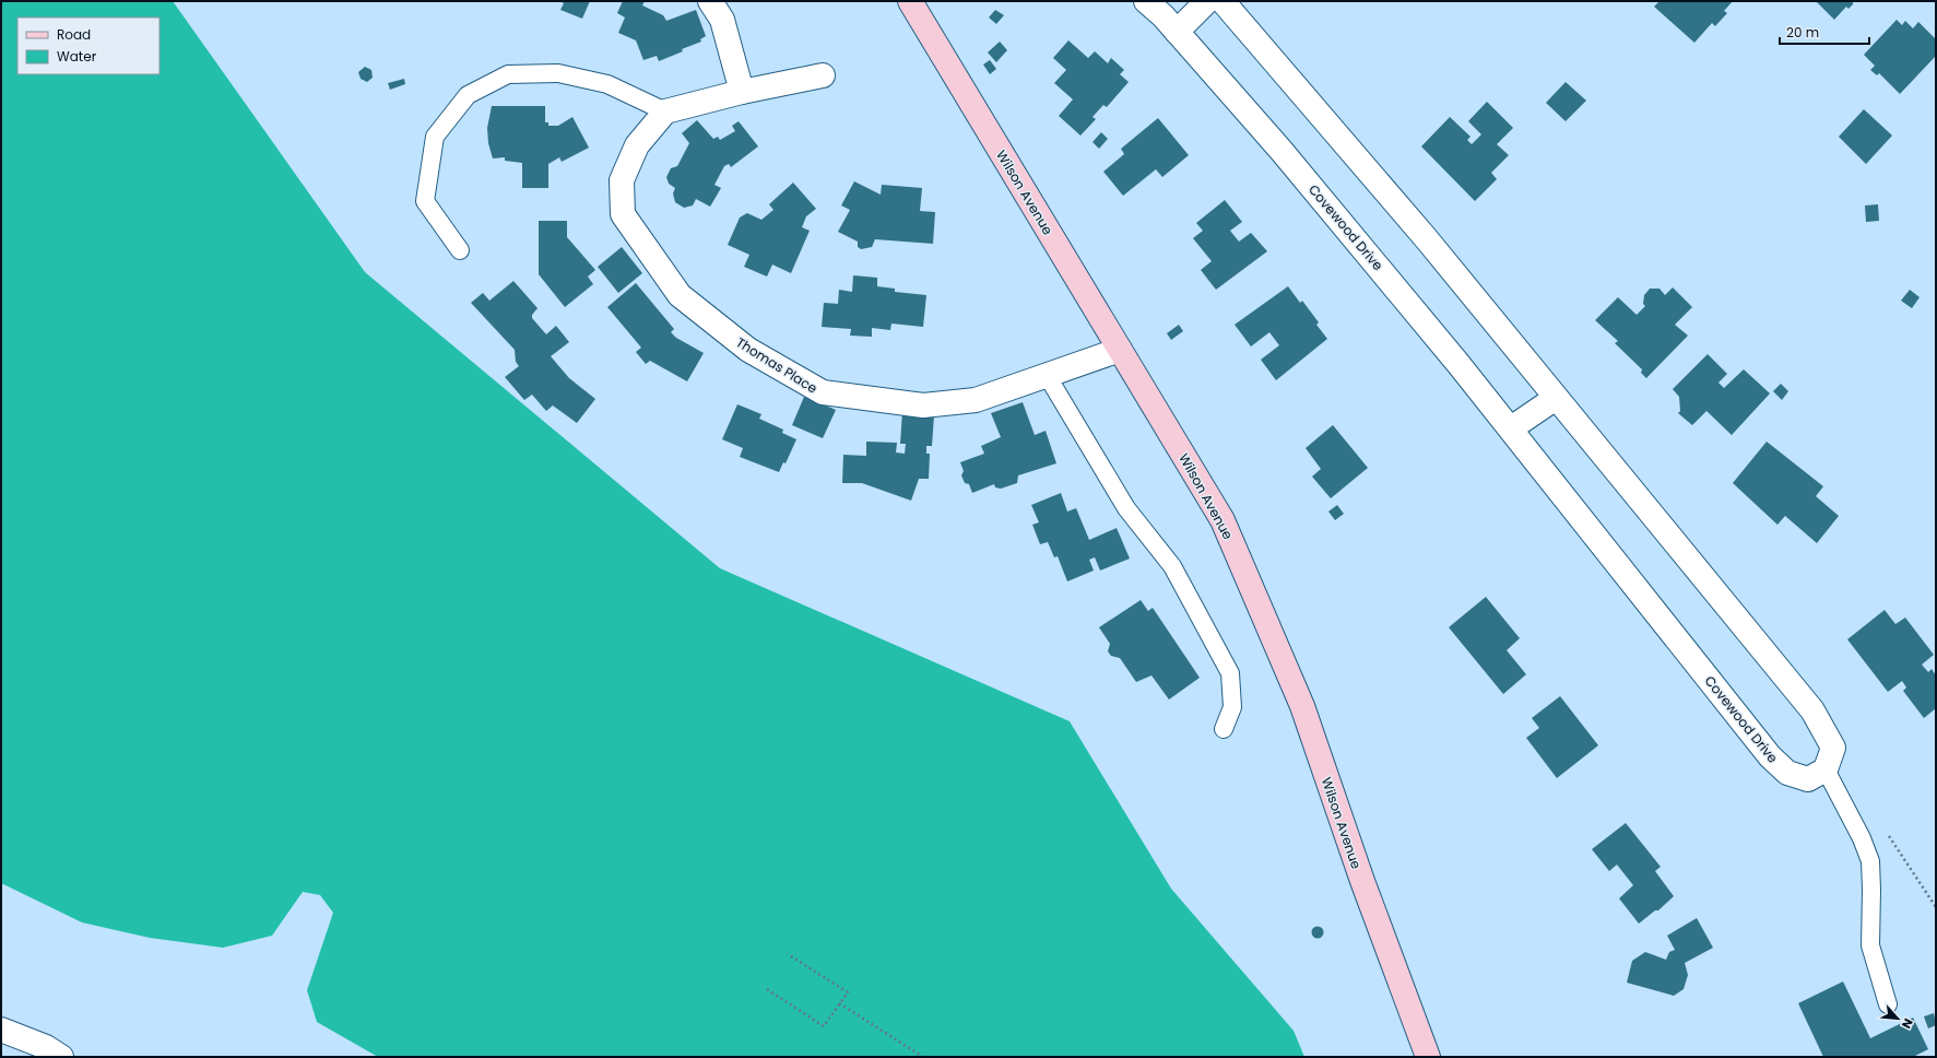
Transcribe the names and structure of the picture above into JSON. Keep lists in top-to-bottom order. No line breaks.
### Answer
{"streets":{"main road":["Wilson Avenue"],"street":["Covewood Drive","Thomas Place"]},"crossings":[["Wilson Avenue","Thomas Place"]],"legend":["Road","Water"],"scale_bar":"20 m","north":"bottom right"}
